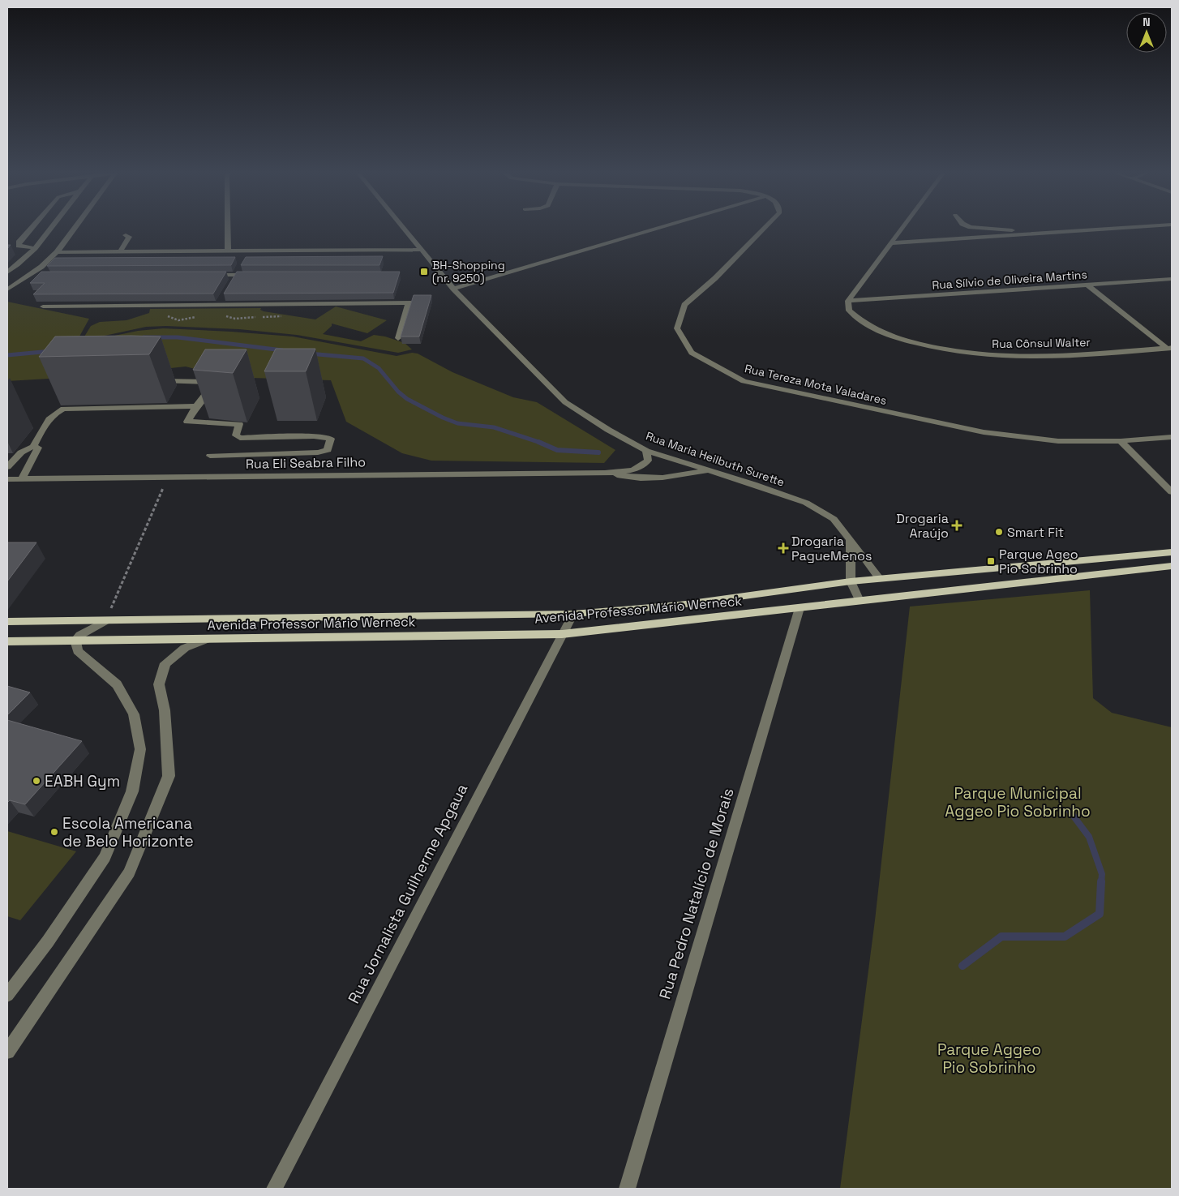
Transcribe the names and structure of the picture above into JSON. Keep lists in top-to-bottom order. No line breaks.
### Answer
{"streets":{"main road":["Avenida Professor Mário Werneck"],"street":["Rua Sílvio de Oliveira Martins","Rua Cônsul Walter","Rua Tereza Mota Valadares","Rua Maria Heilbuth Surette","Rua Eli Seabra Filho","Rua Jornalista Guilherme Apgaua","Rua Pedro Natalício de Morais"]},"crossings":[["Rua Sílvio de Oliveira Martins","Rua Cônsul Walter"],["Rua Maria Heilbuth Surette","Rua Eli Seabra Filho"],["Rua Maria Heilbuth Surette","Avenida Professor Mário Werneck"],["Avenida Professor Mário Werneck","Rua Jornalista Guilherme Apgaua"],["Avenida Professor Mário Werneck","Rua Pedro Natalício de Morais"]],"parks":["Parque Municipal Aggeo Pio Sobrinho","Parque Aggeo Pio Sobrinho"],"places":{"transit":["BH-Shopping (nr. 9250)","Parque Ageo Pio Sobrinho"],"health":["Drogaria Araújo","Drogaria PagueMenos"],"other":["Smart Fit","EABH Gym","Escola Americana de Belo Horizonte"]},"north":"top"}
